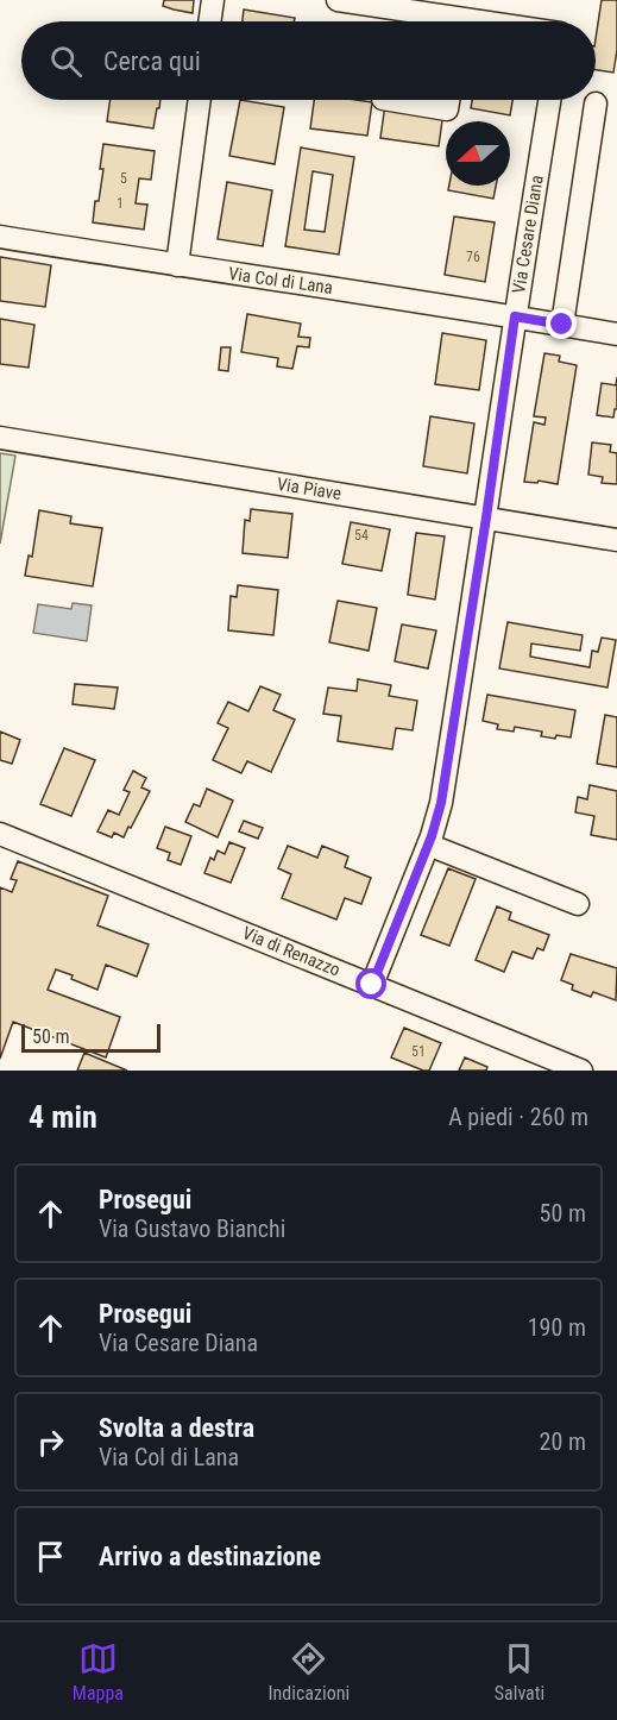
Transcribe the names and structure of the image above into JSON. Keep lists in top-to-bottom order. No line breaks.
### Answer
{"streets":{"street":["Via Cesare Diana","Via Col di Lana","Via Piave","Via di Renazzo"]},"crossings":[["Via Cesare Diana","Via Col di Lana"],["Via Cesare Diana","Via Piave"],["Via Cesare Diana","Via di Renazzo"]],"house_numbers":["5","1","76","54","51"],"scale_bar":"50 m","north":"left","page":{"search":"Cerca qui","scale":"50 m","heading":["4 min","A piedi · 260 m"],"list":[["Prosegui","Via Gustavo Bianchi","50 m"],["Prosegui","Via Cesare Diana","190 m"],["Svolta a destra","Via Col di Lana","20 m"],"Arrivo a destinazione"],"nav":["Mappa","Indicazioni","Salvati"]}}
